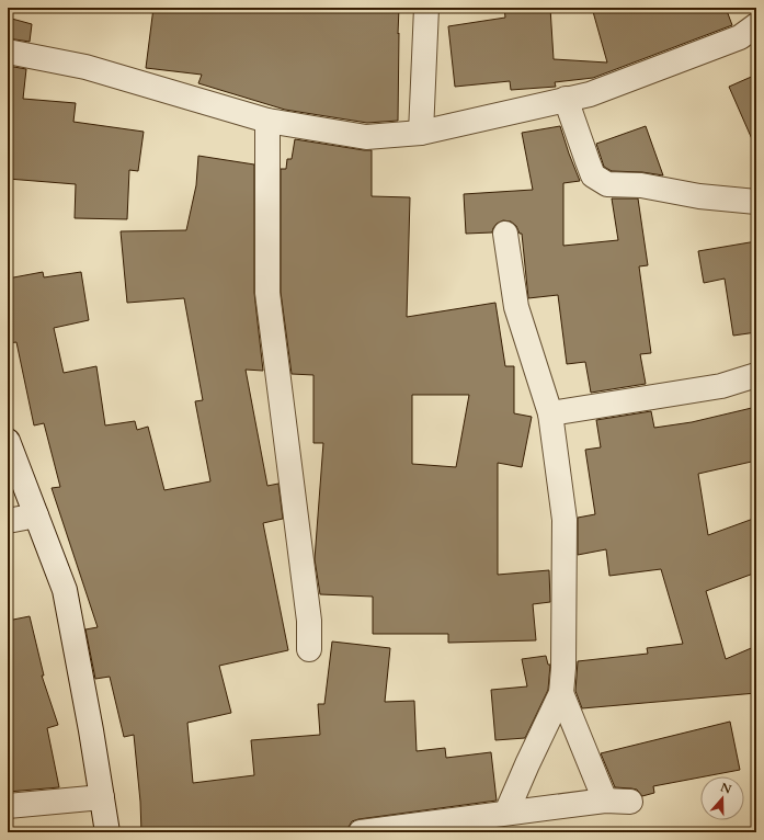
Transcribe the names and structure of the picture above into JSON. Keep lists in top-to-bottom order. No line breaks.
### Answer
{"north":"top"}
